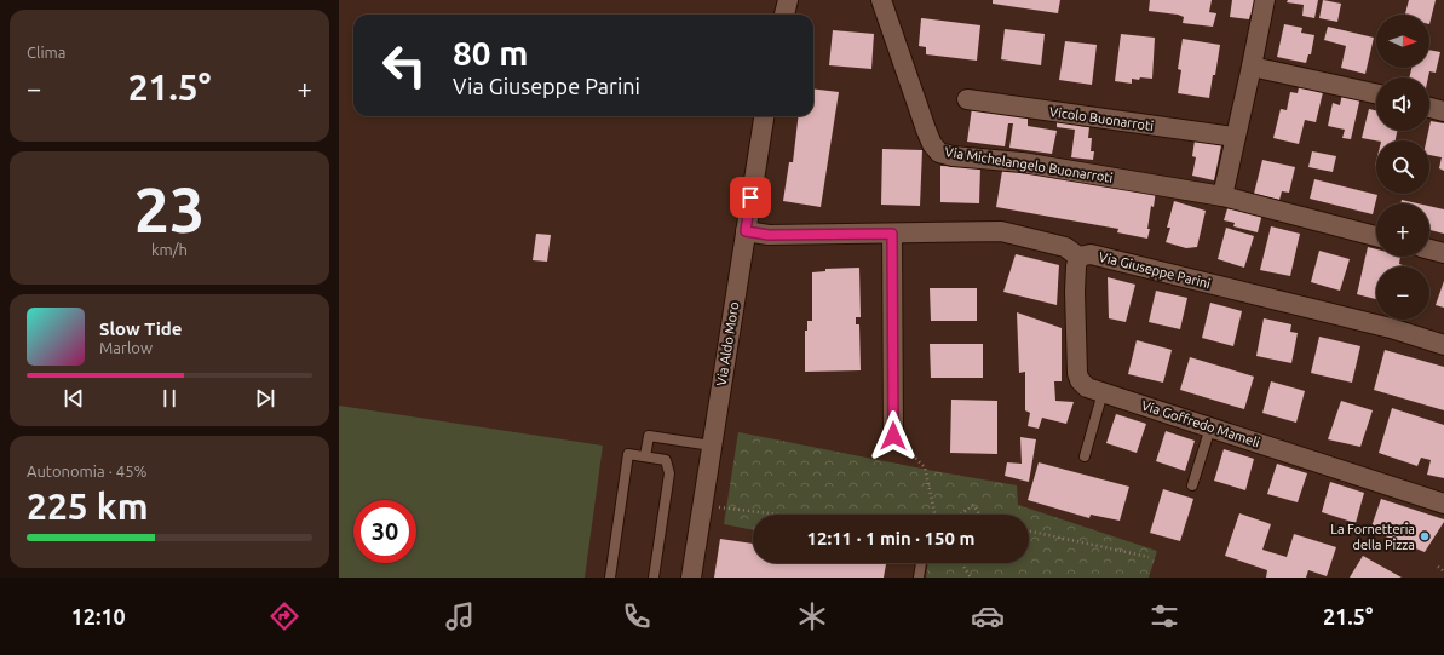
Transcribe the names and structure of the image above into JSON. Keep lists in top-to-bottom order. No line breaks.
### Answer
{"streets":{"street":["Vicolo Buonarroti","Via Michelangelo Buonarroti","Via Giuseppe Parini","Via Aldo Moro","Via Goffredo Mameli"]},"crossings":[["Via Giuseppe Parini","Via Aldo Moro"],["Via Giuseppe Parini","Via Goffredo Mameli"]],"places":["La Fornetteria della Pizza"],"north":"right","page":{"tile":["Clima",["23","km/h"],["Autonomia · 45%","225 km"]],"map_buttons":["+","−"],"turn":["80 m","Via Giuseppe Parini"],"heat":["−","21.5°","+"],"song":["Slow Tide","Marlow"],"limit":"30","trip":"12:11 · 1 min · 150 m","tabs":["12:10","21.5°"]}}
